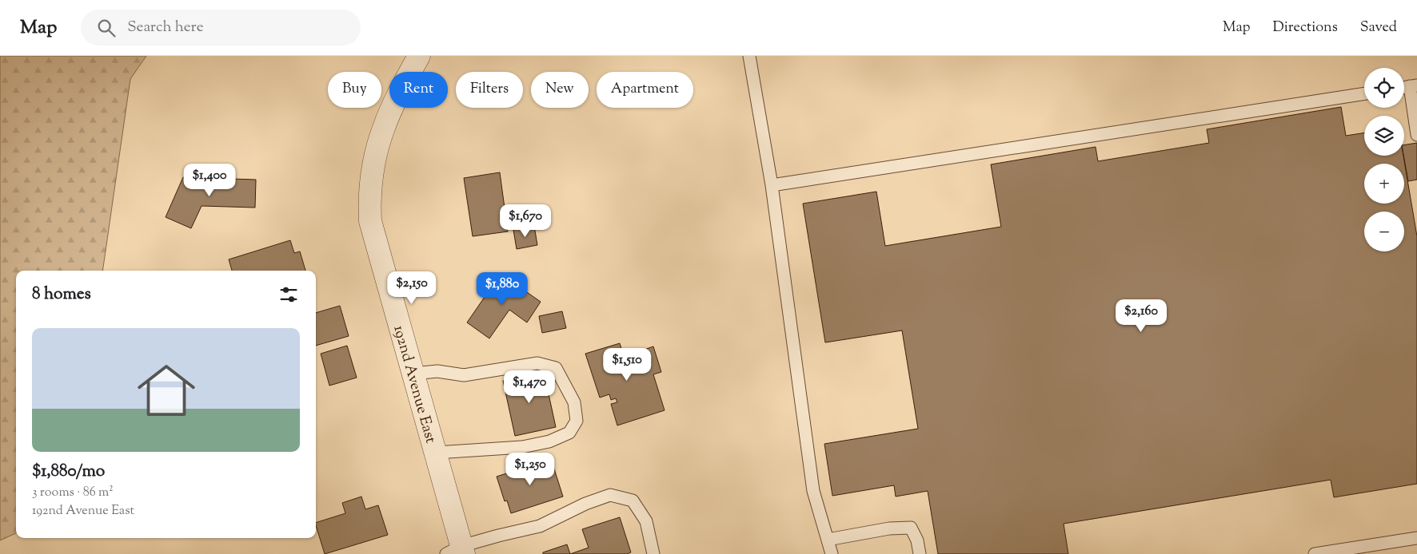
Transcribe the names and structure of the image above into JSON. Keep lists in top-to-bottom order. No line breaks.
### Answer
{"streets":{"street":["192nd Avenue East"]},"page":{"header":"Map","search":"Search here","nav":["Map","Directions","Saved"],"map_buttons":["+","−"],"chip":["Buy","Rent","Filters","New","Apartment"],"price":["$1,400","$1,670","$2,150","$1,880","$2,160","$1,510","$1,470","$1,250"],"heading":"8 homes","list":[{"name":"$1,880/mo","note":"3 rooms · 86 m² · 192nd Avenue East"}]}}
